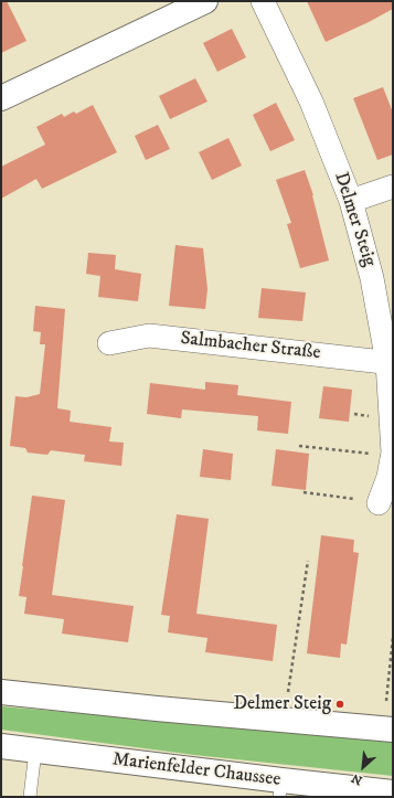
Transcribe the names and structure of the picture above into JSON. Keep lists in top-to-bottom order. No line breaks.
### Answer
{"streets":{"main road":["Marienfelder Chaussee"],"street":["Delmer Steig","Salmbacher Straße"]},"crossings":[["Delmer Steig","Salmbacher Straße"]],"places":["Delmer Steig"],"north":"bottom left"}
